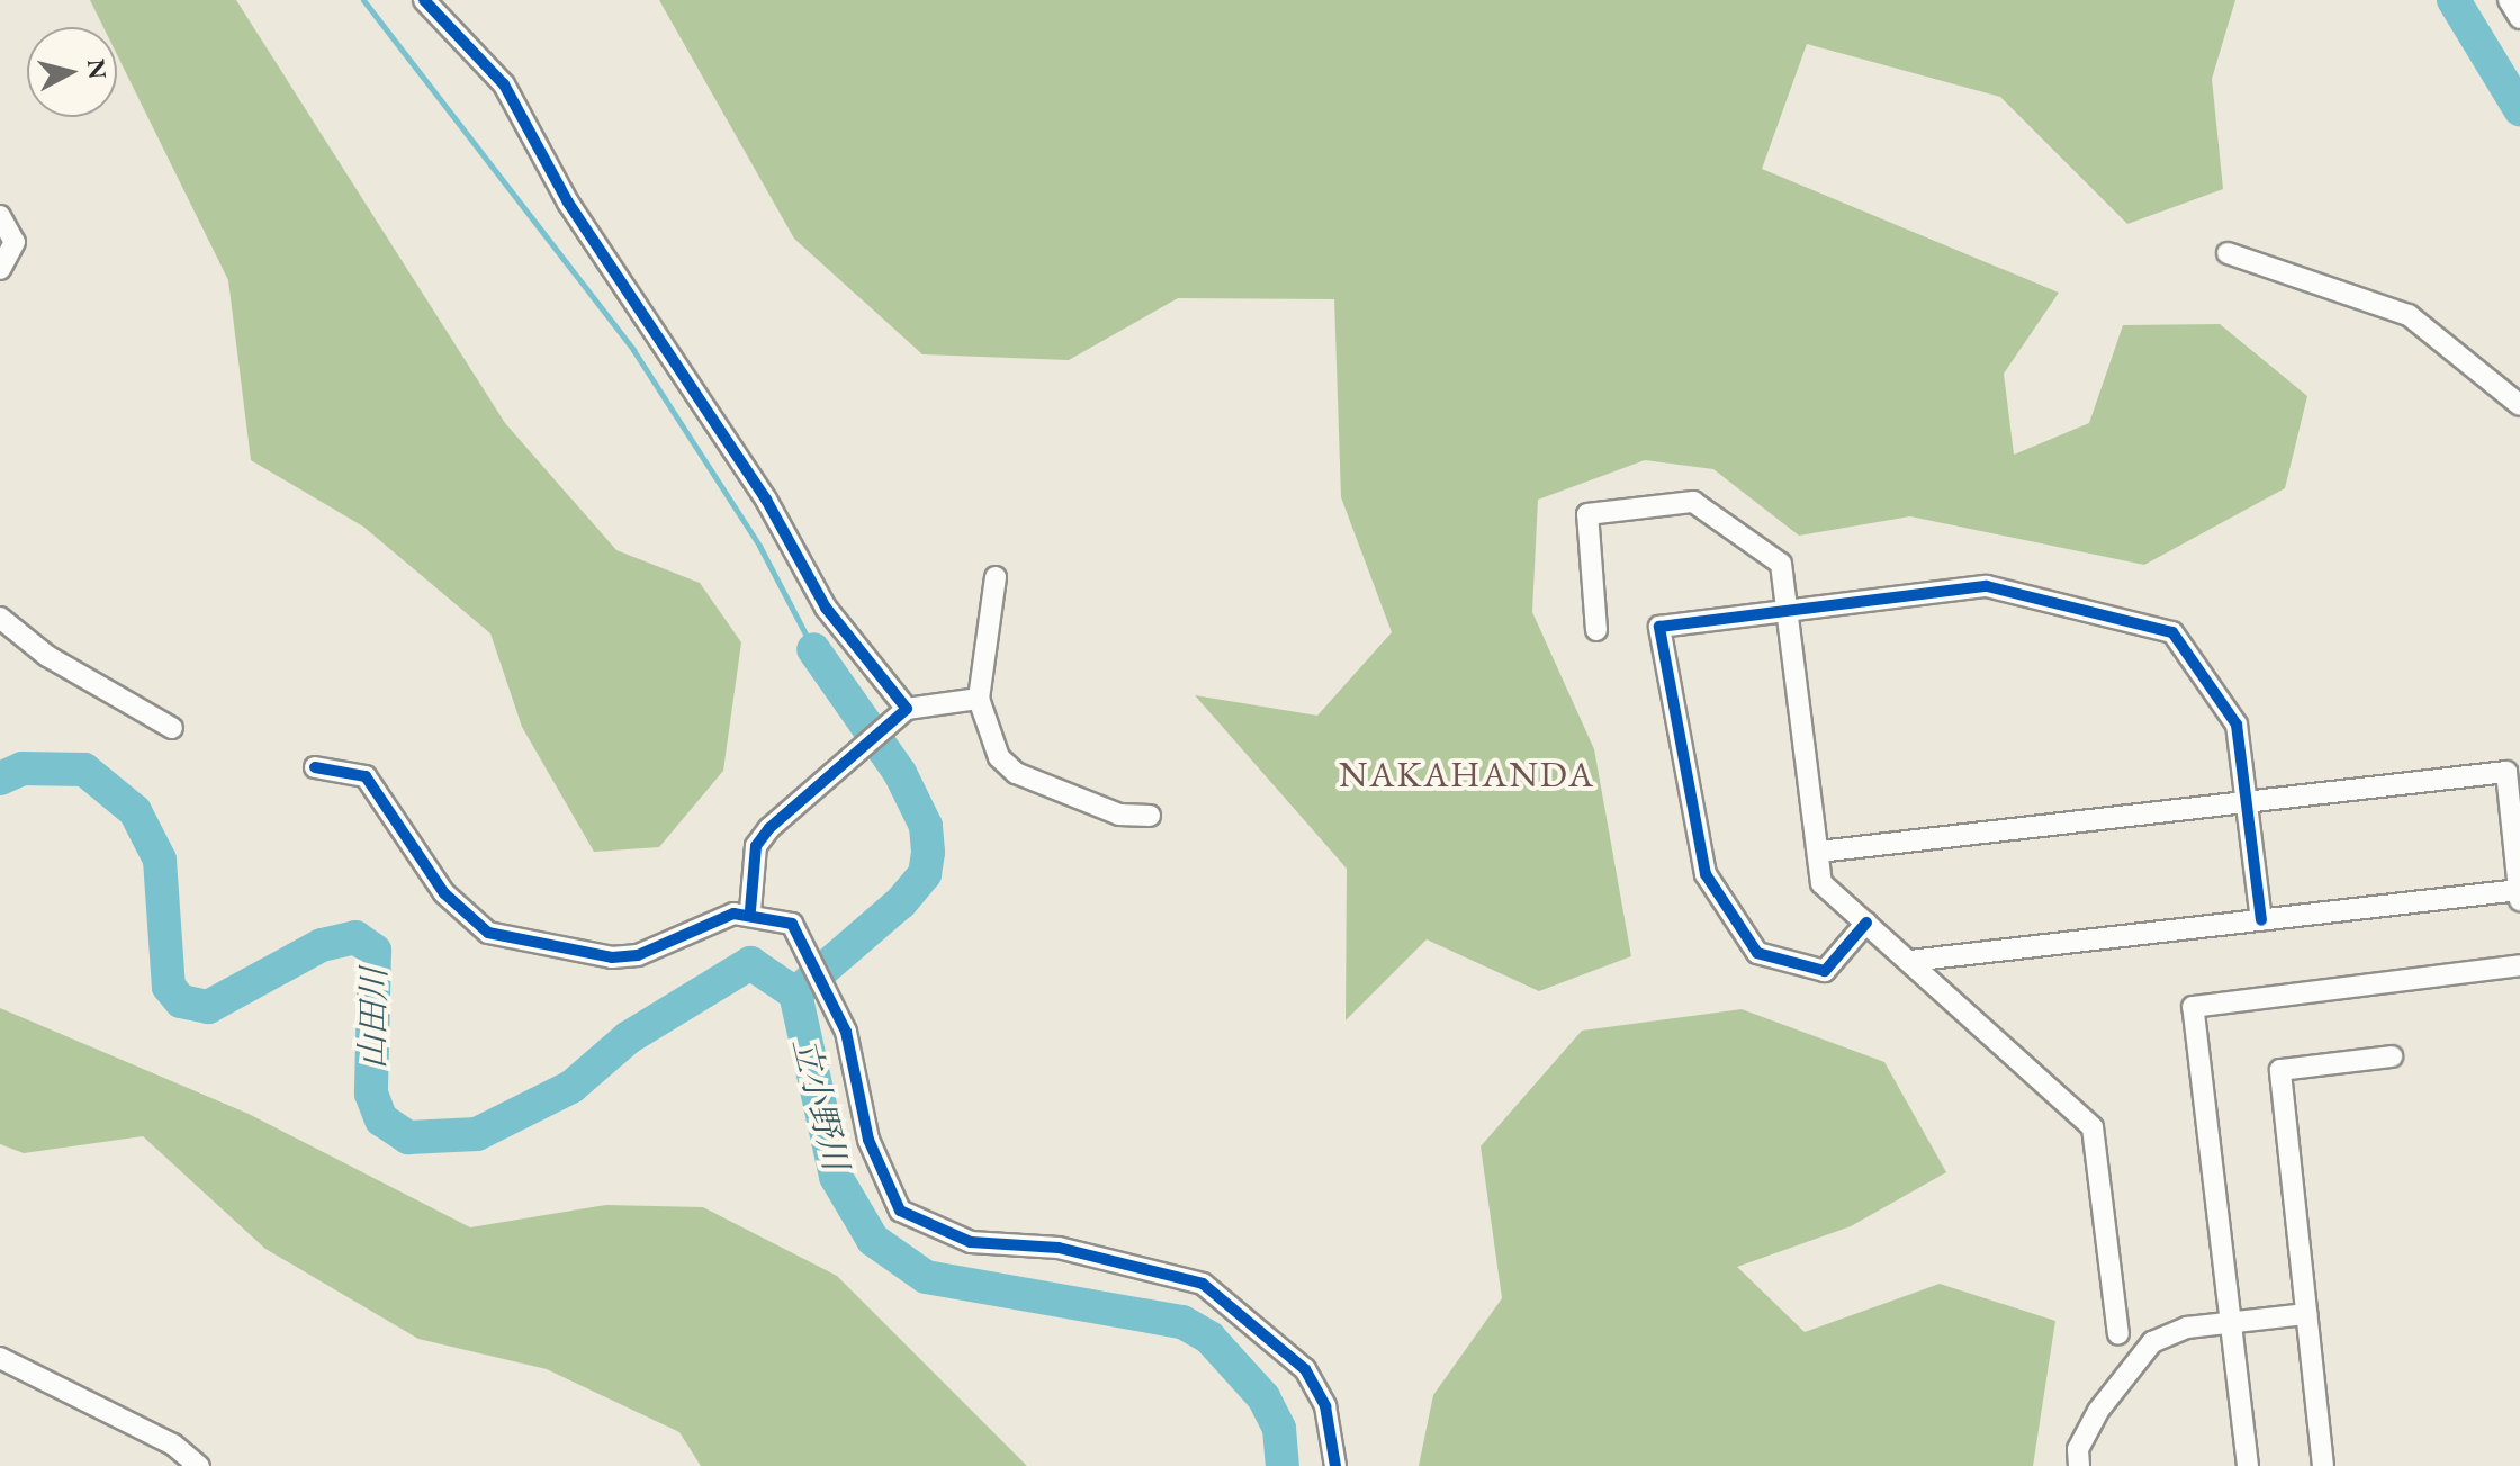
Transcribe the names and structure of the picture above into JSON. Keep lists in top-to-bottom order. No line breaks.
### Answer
{"districts":["NAKAHANDA"],"water":["山田川","立小野川"],"north":"right"}
